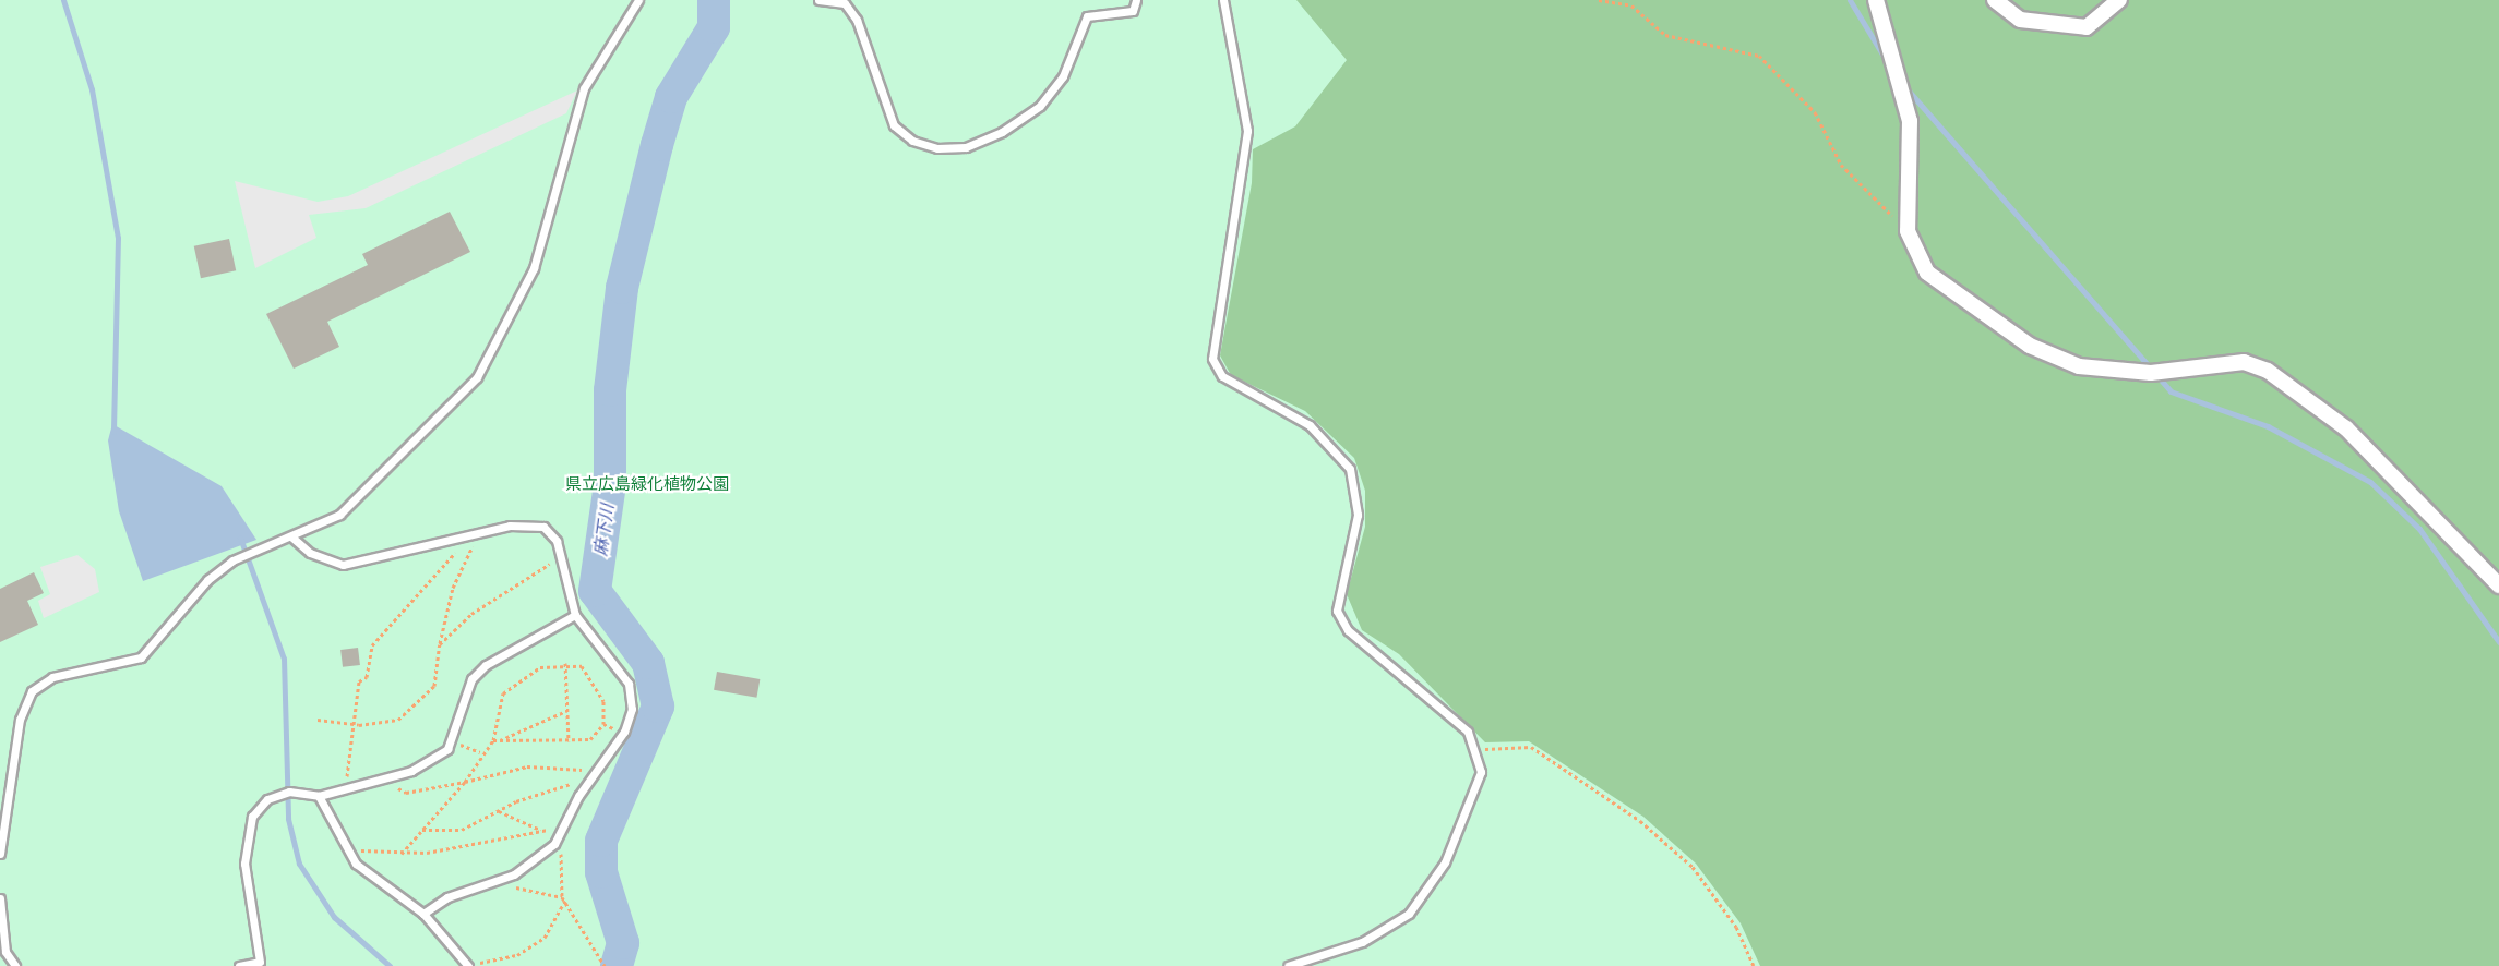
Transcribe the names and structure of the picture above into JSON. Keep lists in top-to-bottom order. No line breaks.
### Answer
{"water":["麻下川"],"parks":["県立広島緑化植物公園"]}
